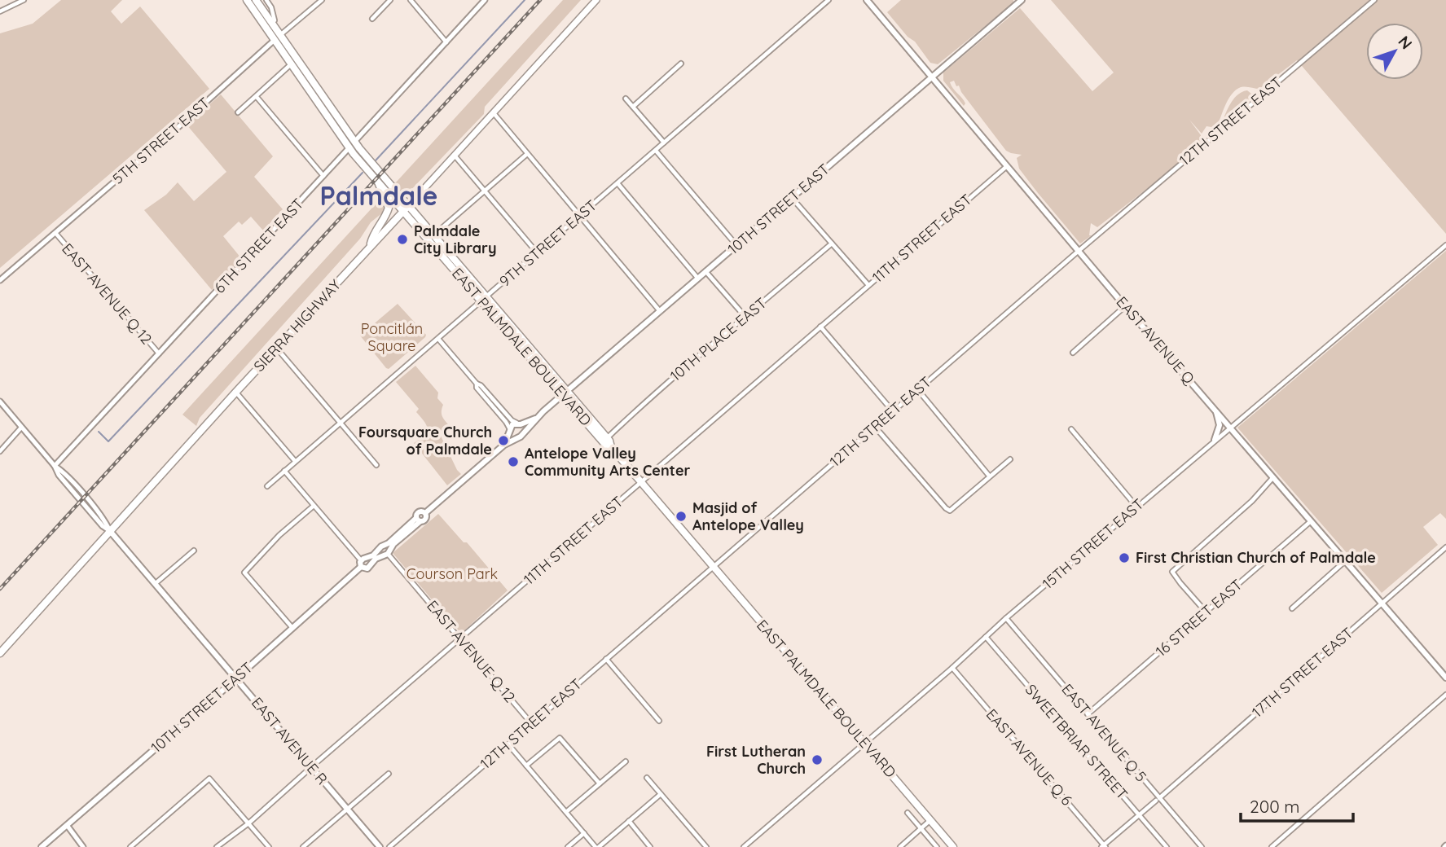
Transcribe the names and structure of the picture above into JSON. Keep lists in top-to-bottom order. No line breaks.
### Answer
{"streets":{"highway":["SIERRA HIGHWAY","EAST PALMDALE BOULEVARD"],"main road":["10TH STREET EAST","EAST AVENUE Q","EAST AVENUE R"],"street":["12TH STREET EAST","5TH STREET EAST","11TH STREET EAST","9TH STREET EAST","6TH STREET EAST","EAST AVENUE Q 12","10TH PLACE EAST","15TH STREET EAST","16 STREET EAST","17TH STREET EAST","EAST AVENUE Q 5","SWEETBRIAR STREET","EAST AVENUE Q 6"]},"crossings":[["12TH STREET EAST","EAST AVENUE Q 12"],["12TH STREET EAST","EAST AVENUE Q"],["12TH STREET EAST","EAST PALMDALE BOULEVARD"],["5TH STREET EAST","EAST AVENUE Q 12"],["5TH STREET EAST","EAST PALMDALE BOULEVARD"],["10TH STREET EAST","EAST AVENUE Q 12"],["10TH STREET EAST","EAST AVENUE Q"],["10TH STREET EAST","EAST PALMDALE BOULEVARD"],["10TH STREET EAST","EAST AVENUE R"],["11TH STREET EAST","EAST AVENUE Q 12"],["11TH STREET EAST","EAST AVENUE Q"],["11TH STREET EAST","EAST PALMDALE BOULEVARD"],["11TH STREET EAST","EAST AVENUE R"],["9TH STREET EAST","EAST PALMDALE BOULEVARD"],["6TH STREET EAST","EAST AVENUE Q 12"],["6TH STREET EAST","EAST PALMDALE BOULEVARD"],["6TH STREET EAST","EAST AVENUE R"],["SIERRA HIGHWAY","EAST PALMDALE BOULEVARD"],["SIERRA HIGHWAY","EAST AVENUE R"],["10TH PLACE EAST","EAST PALMDALE BOULEVARD"],["EAST AVENUE Q","15TH STREET EAST"],["EAST AVENUE Q","16 STREET EAST"],["EAST AVENUE Q","17TH STREET EAST"],["EAST PALMDALE BOULEVARD","15TH STREET EAST"],["15TH STREET EAST","EAST AVENUE Q 5"],["15TH STREET EAST","SWEETBRIAR STREET"],["15TH STREET EAST","EAST AVENUE Q 6"],["16 STREET EAST","EAST AVENUE Q 5"],["17TH STREET EAST","EAST AVENUE Q 5"],["17TH STREET EAST","SWEETBRIAR STREET"],["17TH STREET EAST","EAST AVENUE Q 6"]],"districts":["Palmdale"],"parks":["Poncitlán Square","Courson Park"],"places":["Palmdale City Library","Foursquare Church of Palmdale","Antelope Valley Community Arts Center","Masjid of Antelope Valley","First Christian Church of Palmdale","First Lutheran Church"],"scale_bar":"200 m","north":"top right"}
